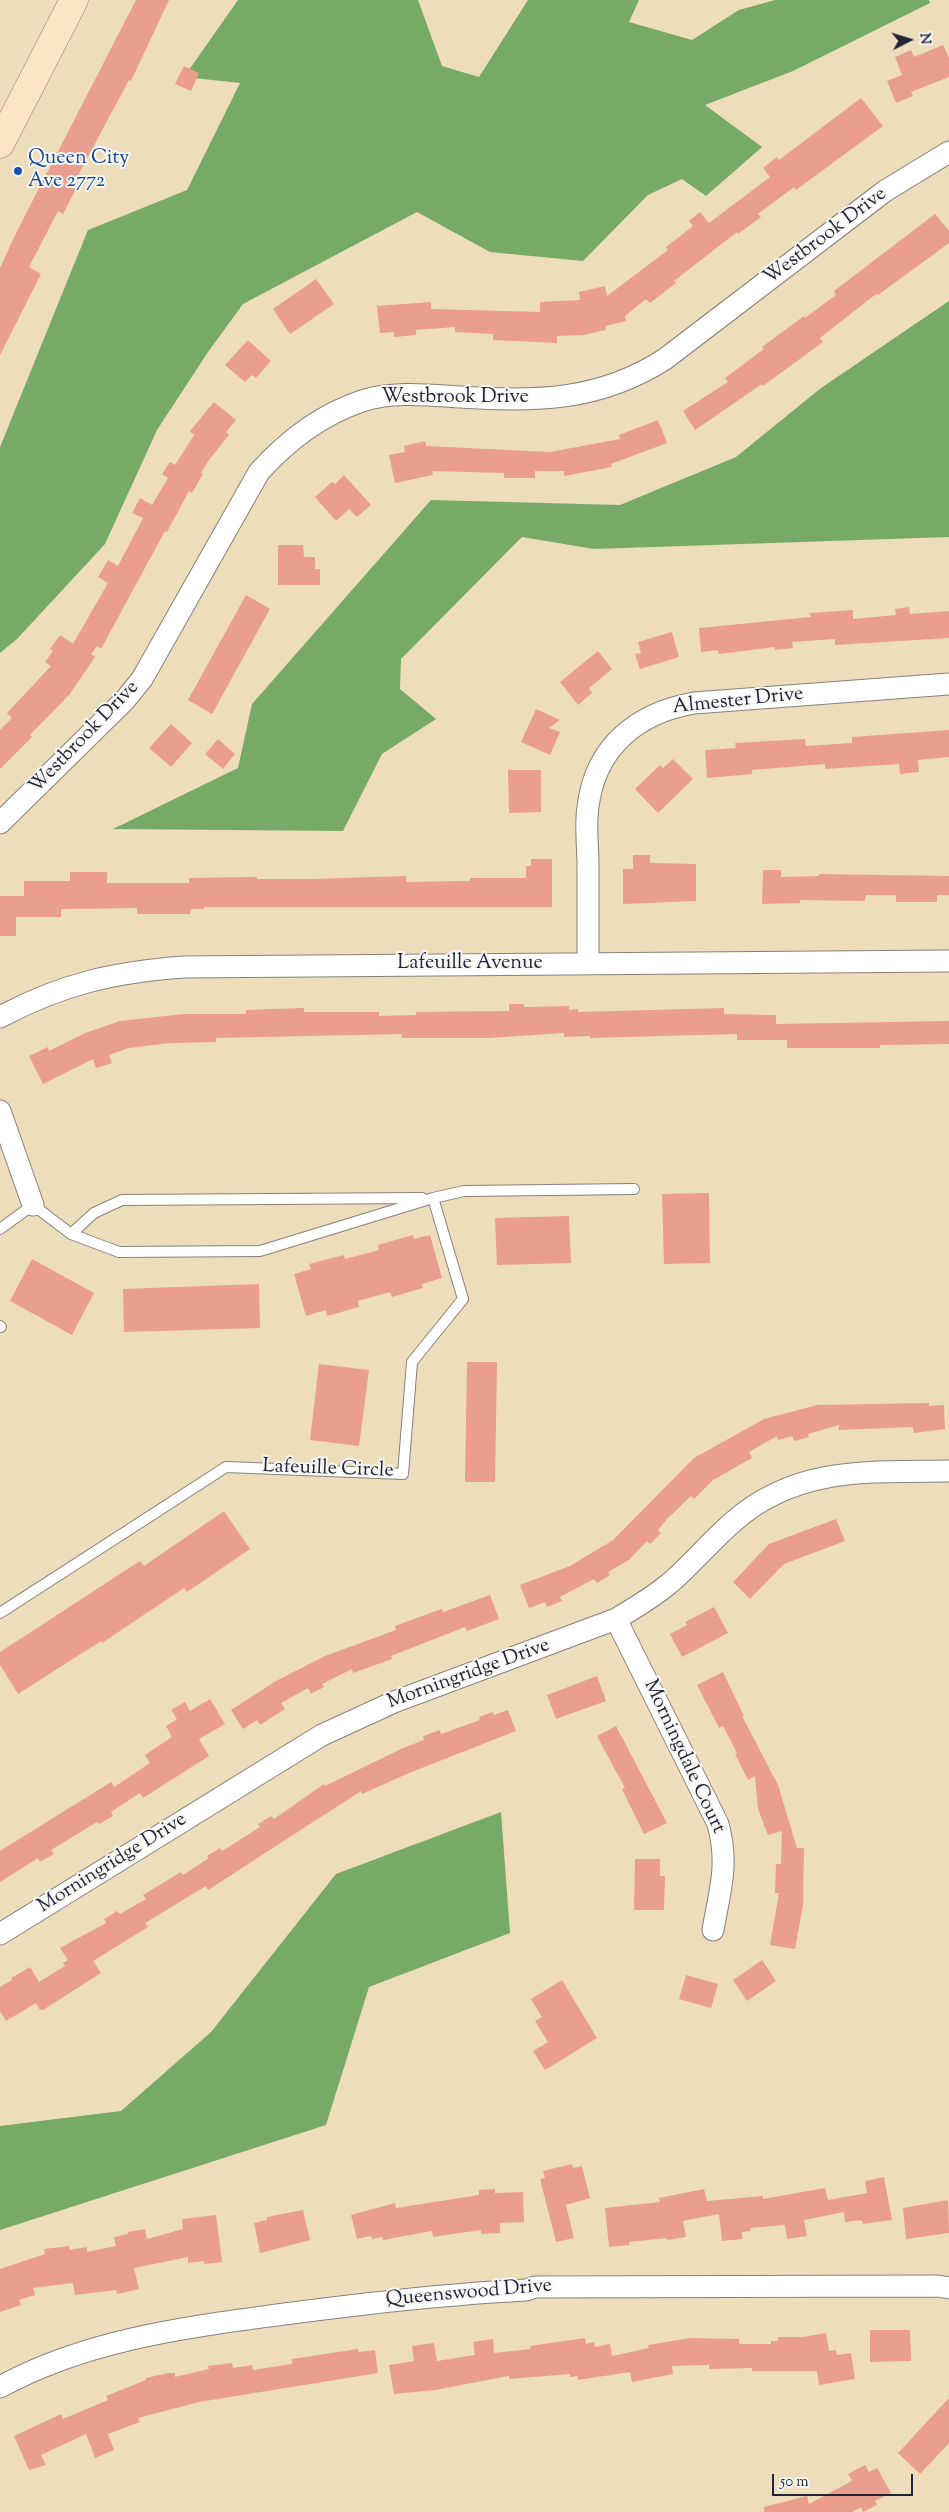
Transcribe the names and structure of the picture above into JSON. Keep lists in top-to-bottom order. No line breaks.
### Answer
{"streets":{"street":["Westbrook Drive","Almester Drive","Lafeuille Avenue","Morningridge Drive","Morningdale Court","Queenswood Drive"],"lane":["Lafeuille Circle"]},"crossings":[["Almester Drive","Lafeuille Avenue"],["Morningridge Drive","Morningdale Court"]],"places":["Queen City Ave 2772"],"scale_bar":"50 m","north":"right"}
